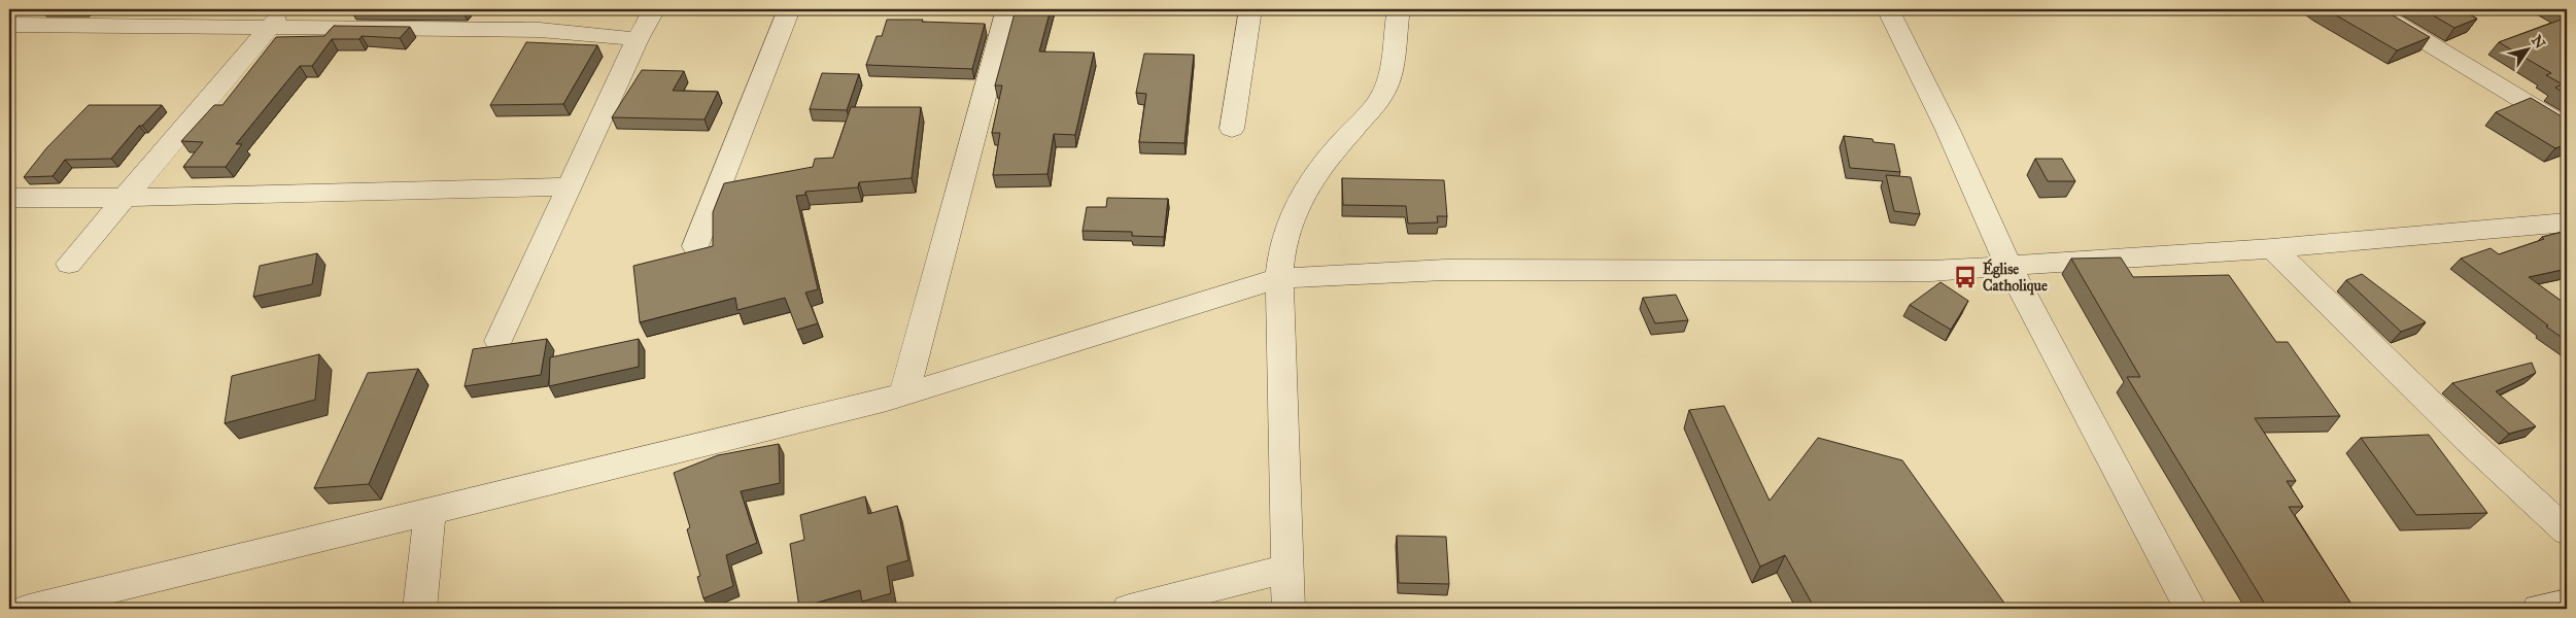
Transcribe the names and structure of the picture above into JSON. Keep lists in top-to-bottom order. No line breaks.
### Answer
{"places":{"bus stop":["Église Catholique"]},"north":"top right"}
